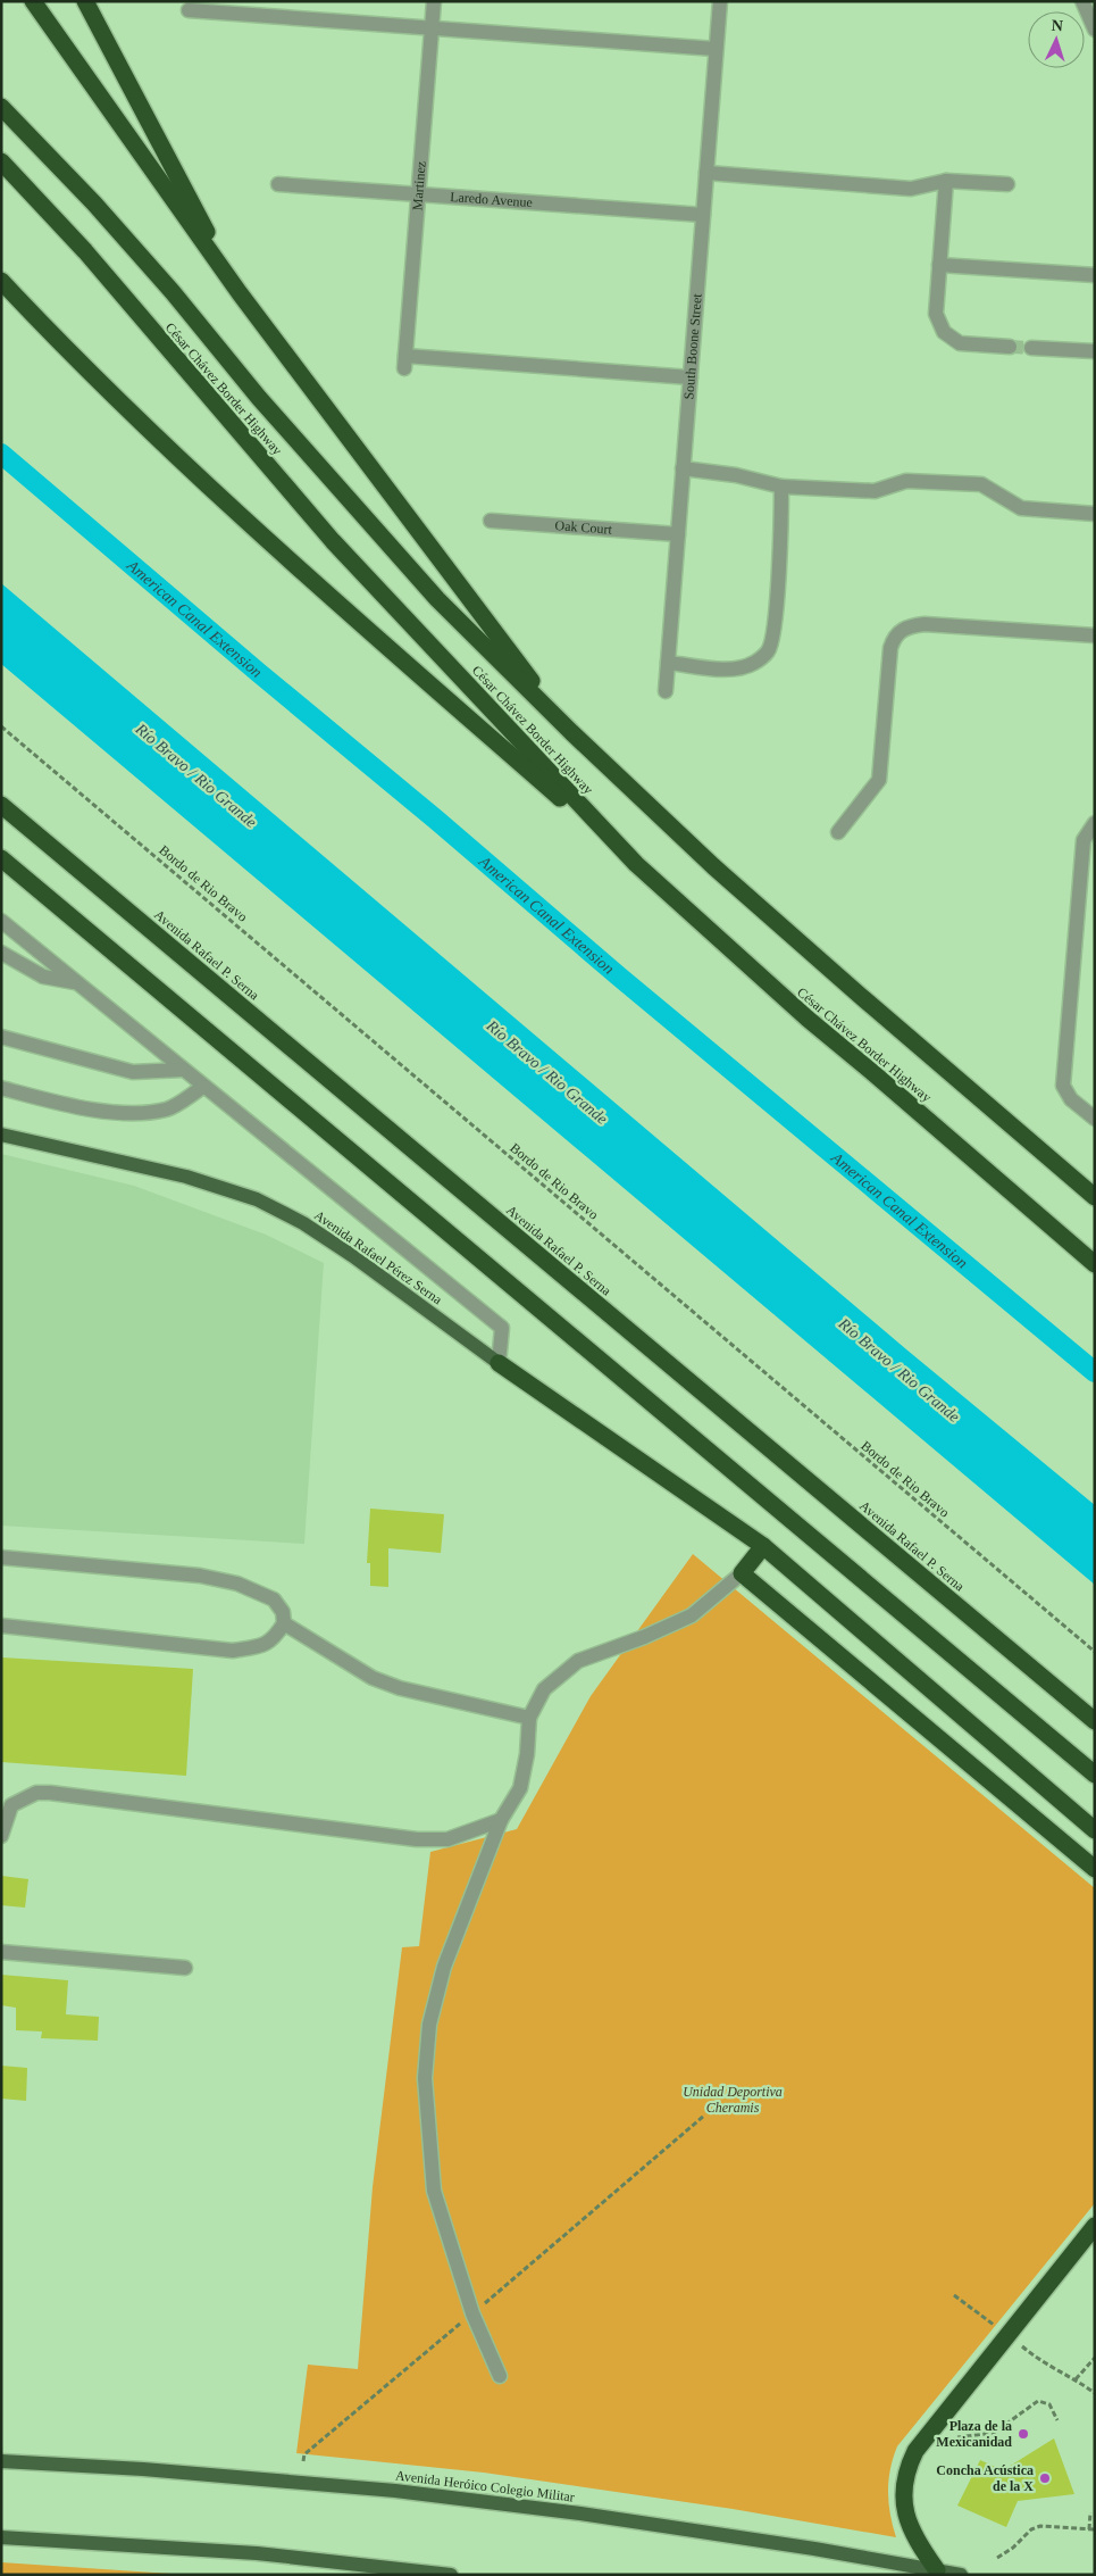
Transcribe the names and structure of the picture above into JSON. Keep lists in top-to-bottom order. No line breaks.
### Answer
{"streets":{"highway":["César Chávez Border Highway","Avenida Rafael P. Serna"],"main road":["Avenida Rafael Pérez Serna","Avenida Heróico Colegio Militar"],"street":["Martinez","Laredo Avenue","South Boone Street","Oak Court"],"path":["Bordo de Rio Bravo"]},"crossings":[["Martinez","Laredo Avenue"],["Martinez","South Boone Street"],["Laredo Avenue","South Boone Street"],["South Boone Street","Oak Court"]],"water":["American Canal Extension","Río Bravo / Rio Grande"],"parks":["Unidad Deportiva Cheramis"],"places":["Plaza de la Mexicanidad","Concha Acústica de la X"],"north":"top"}
